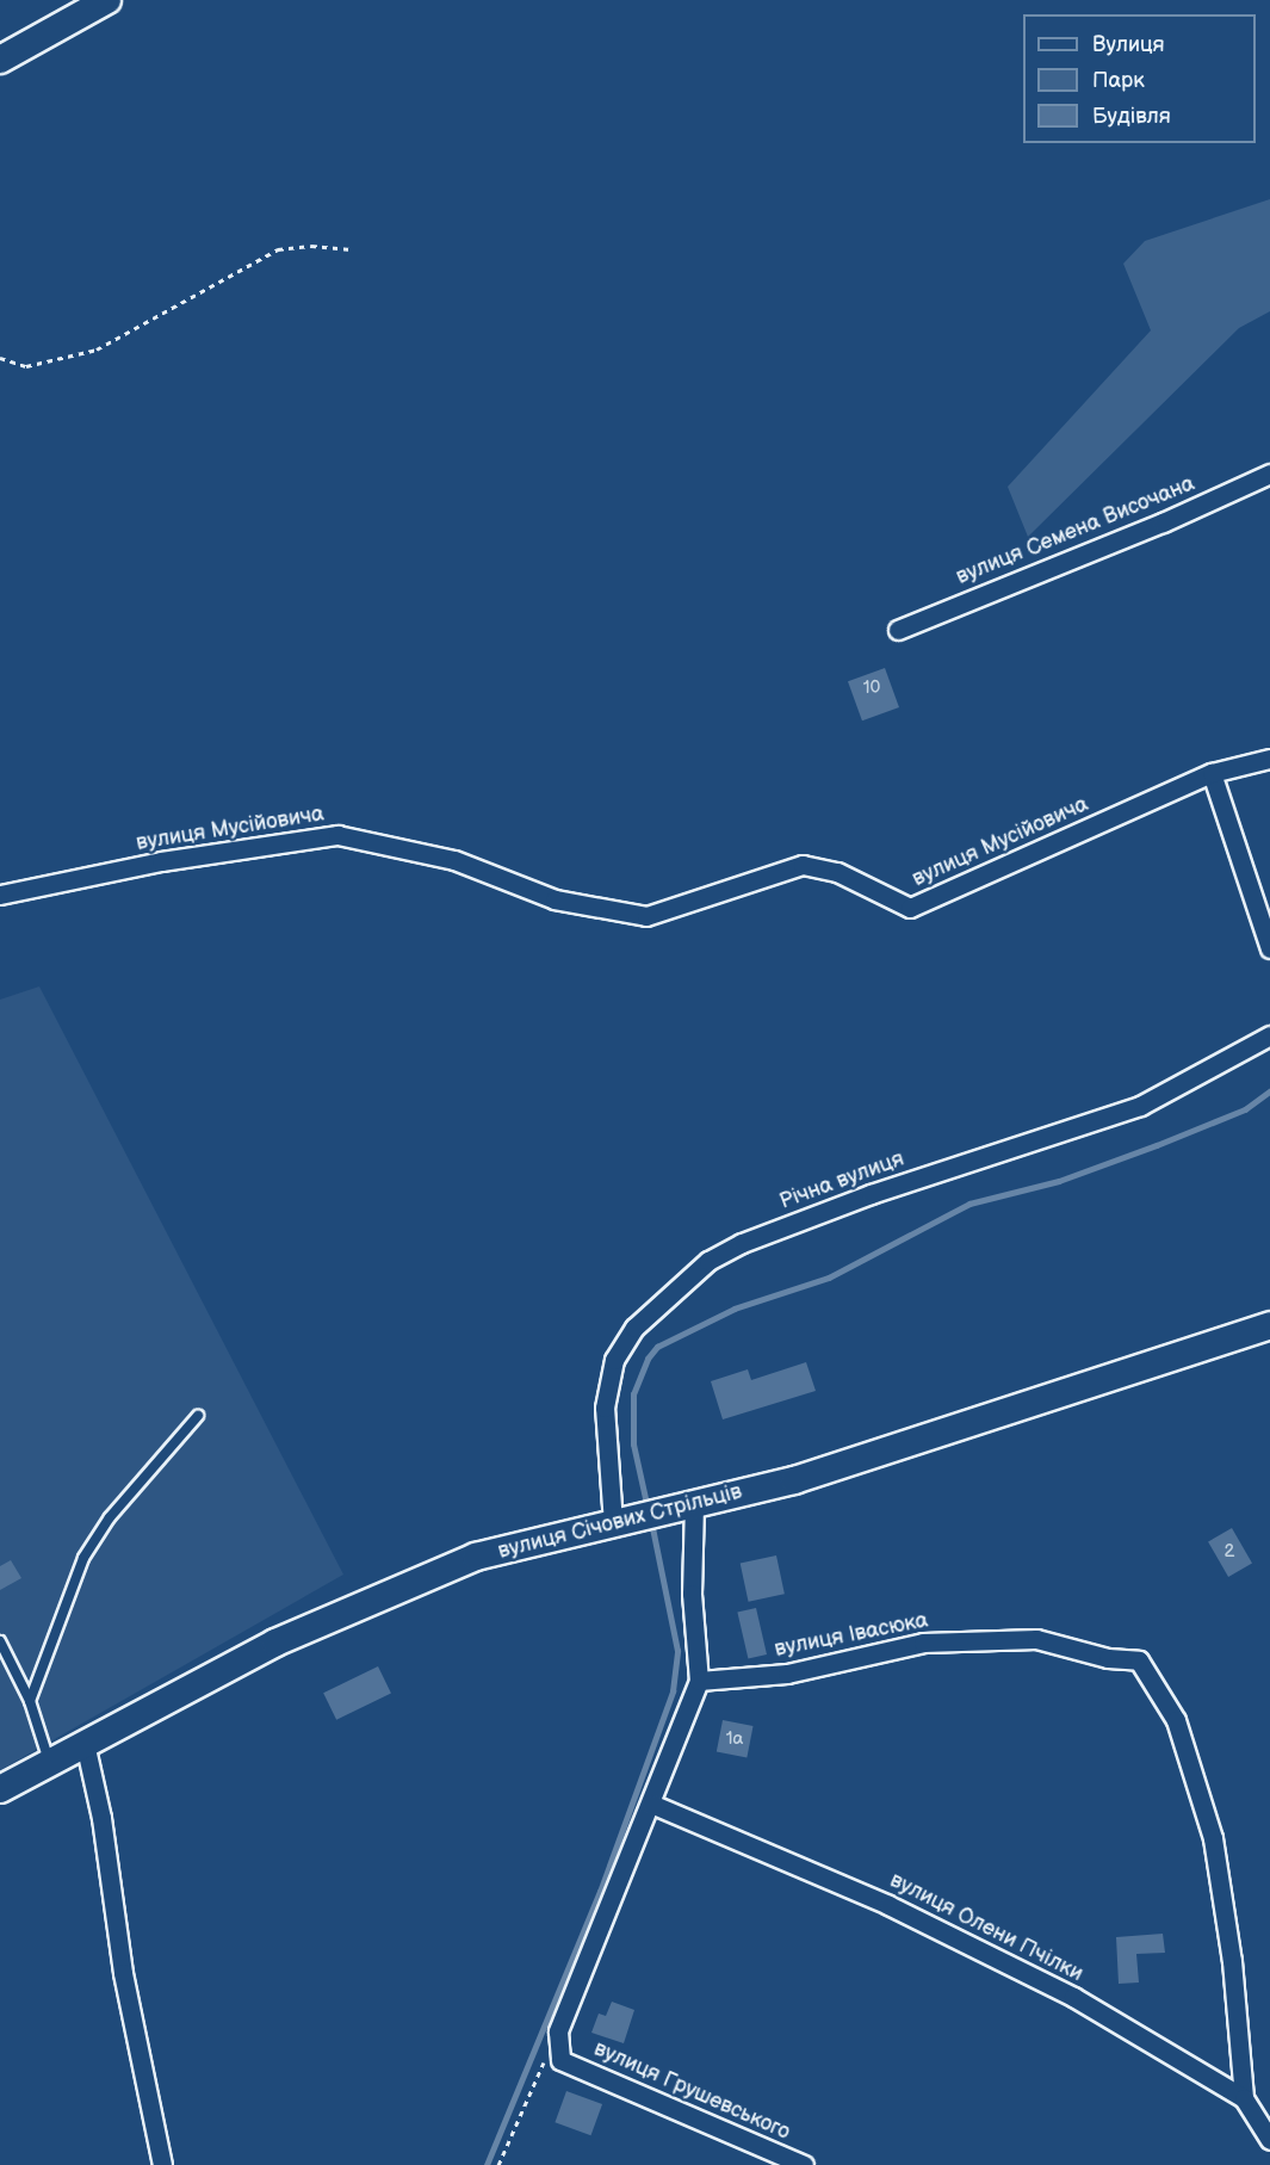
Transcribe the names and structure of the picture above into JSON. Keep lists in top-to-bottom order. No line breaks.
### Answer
{"streets":{"street":["вулиця Семена Височана","вулиця Мусійовича","Річна вулиця","вулиця Січових Стрільців","вулиця Івасюка","вулиця Олени Пчілки","вулиця Грушевського"]},"crossings":[["Річна вулиця","вулиця Січових Стрільців"],["вулиця Івасюка","вулиця Олени Пчілки"]],"house_numbers":["10","2","1а"],"legend":["Вулиця","Парк","Будівля"]}
